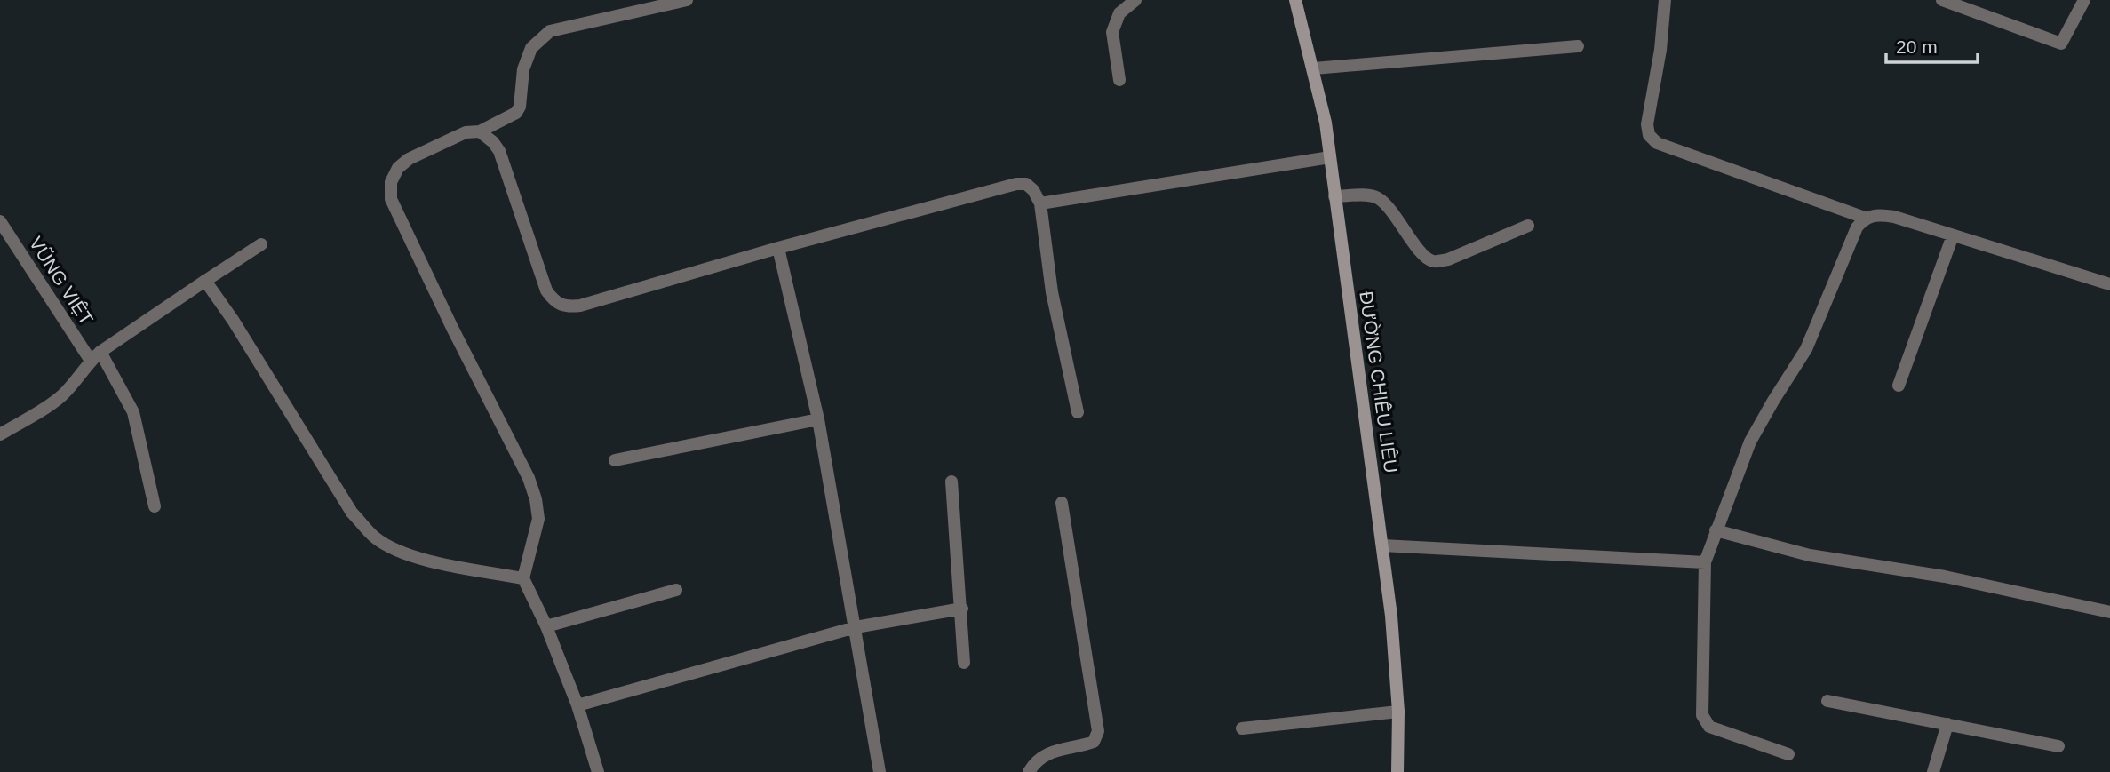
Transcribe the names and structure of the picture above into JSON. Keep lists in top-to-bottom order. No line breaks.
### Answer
{"streets":{"street":["VŨNG VIỆT","ĐƯỜNG CHIÊU LIÊU"]},"scale_bar":"20 m"}
